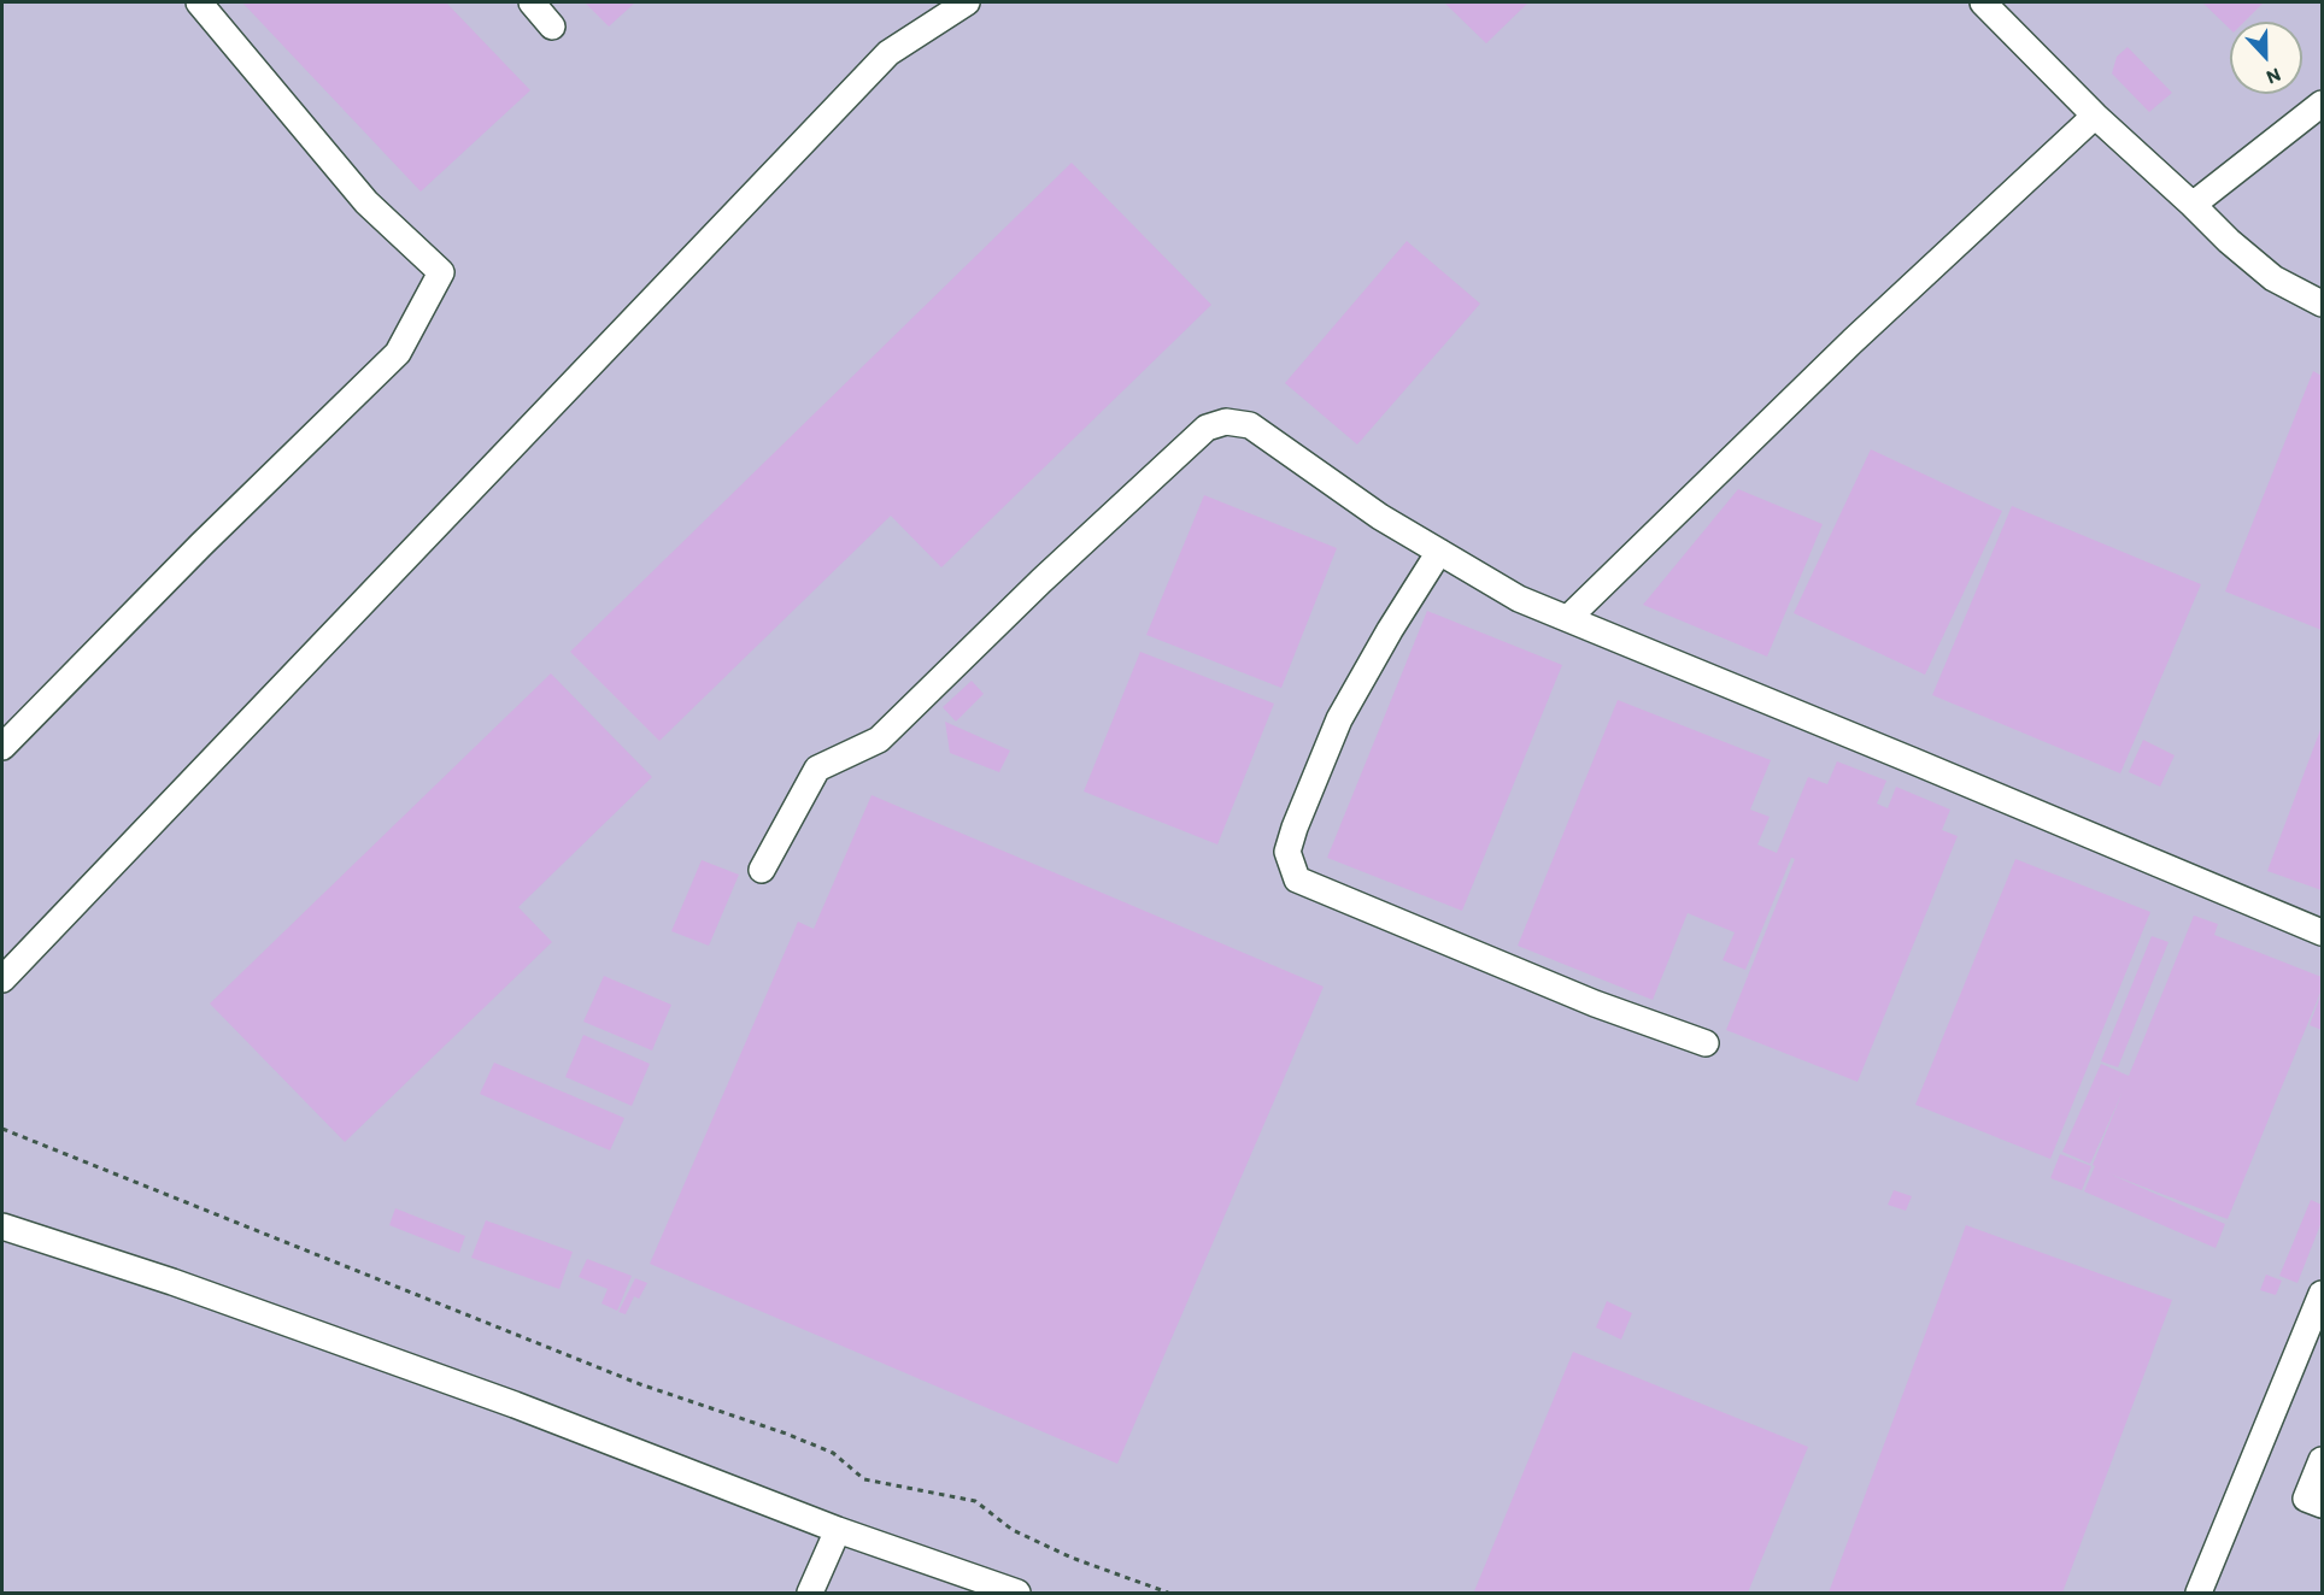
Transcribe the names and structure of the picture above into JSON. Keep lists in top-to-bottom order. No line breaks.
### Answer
{"north":"bottom"}
